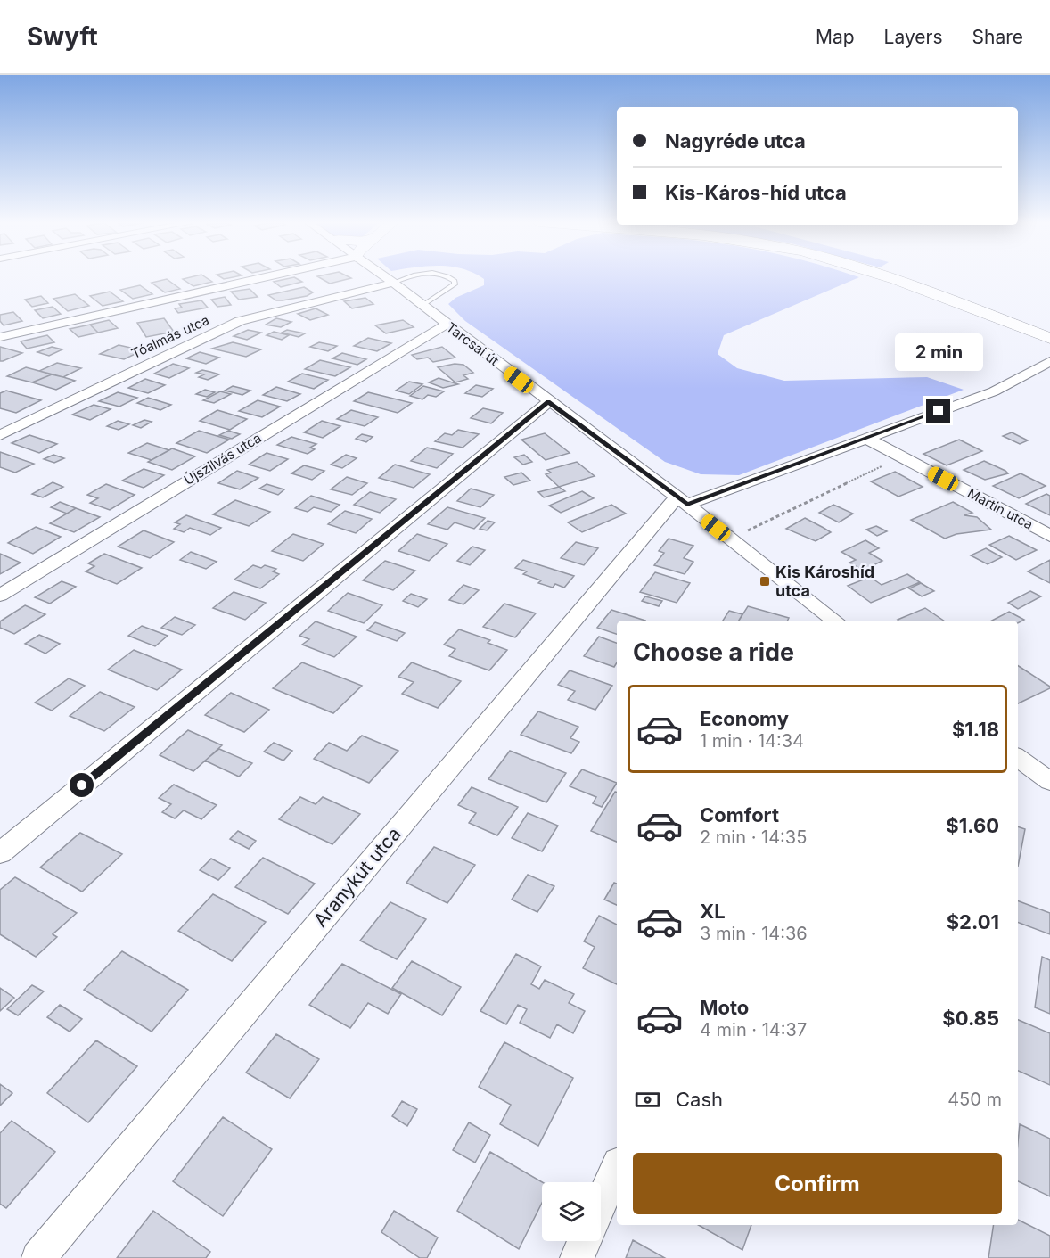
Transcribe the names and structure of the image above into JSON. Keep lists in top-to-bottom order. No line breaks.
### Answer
{"streets":{"street":["Tóalmás utca","Tarcsai út","Újszilvás utca","Martin utca","Aranykút utca"]},"crossings":[["Tóalmás utca","Tarcsai út"],["Tarcsai út","Újszilvás utca"],["Tarcsai út","Aranykút utca"]],"places":{"transit":["Kis Károshíd utca"]},"page":{"header":"Swyft","nav":["Map","Layers","Share"],"banner":["Nagyréde utca","Kis-Káros-híd utca"],"bubble":"2 min","heading":"Choose a ride","list":[{"name":"Economy","note":"1 min · 14:34","value":"$1.18"},{"name":"Comfort","note":"2 min · 14:35","value":"$1.60"},{"name":"XL","note":"3 min · 14:36","value":"$2.01"},{"name":"Moto","note":"4 min · 14:37","value":"$0.85"}],"pay":["Cash","450 m"],"buttons":"Confirm"}}
